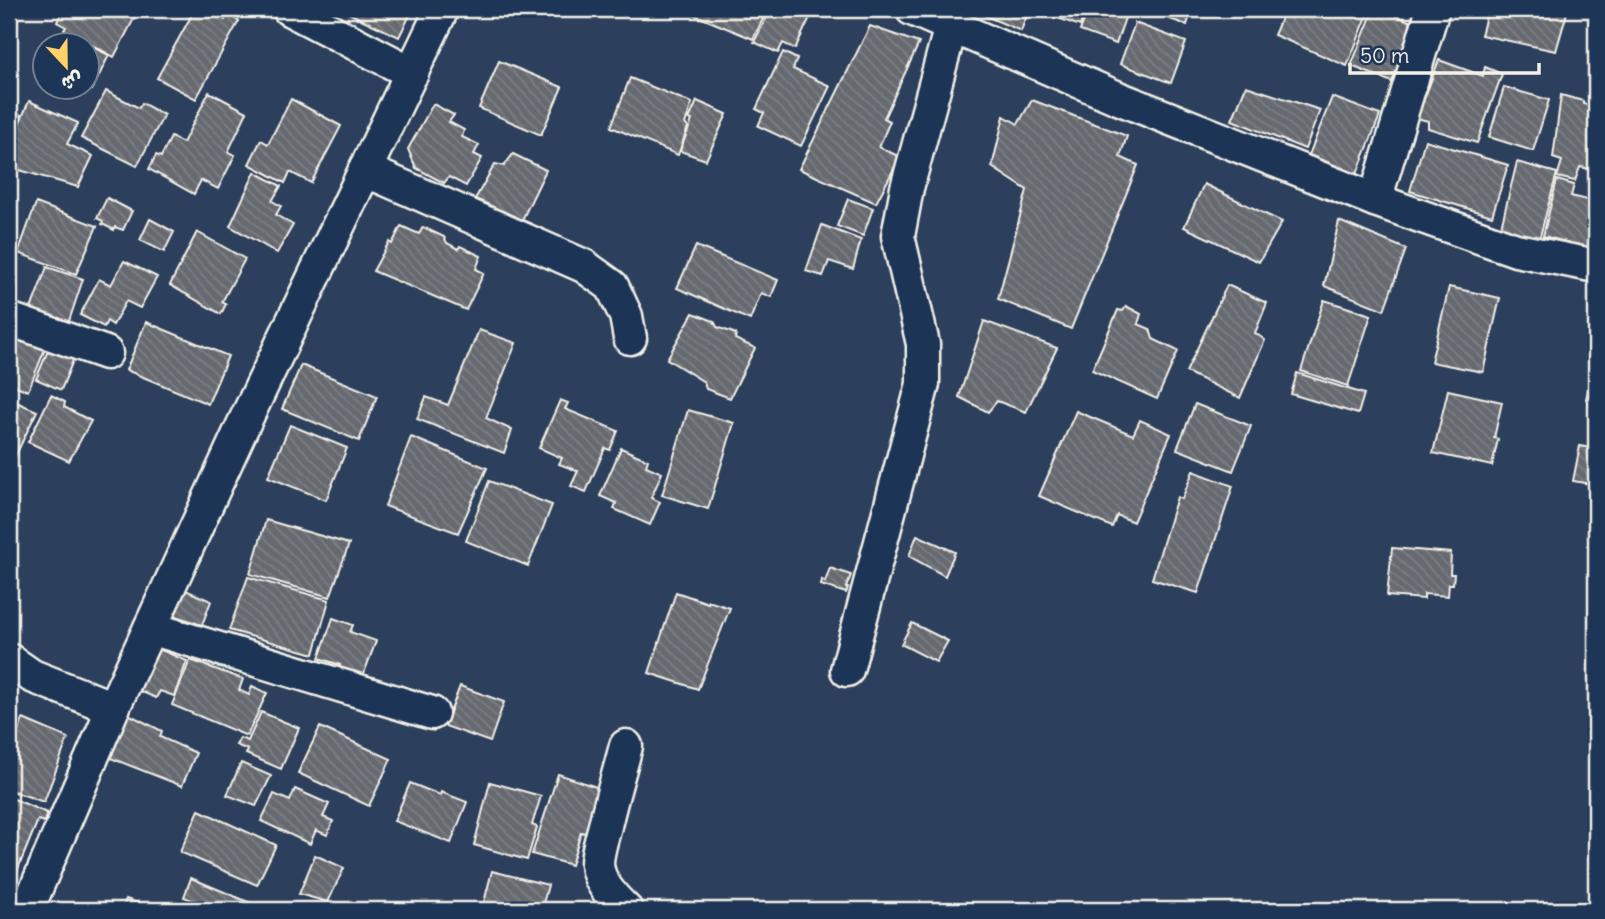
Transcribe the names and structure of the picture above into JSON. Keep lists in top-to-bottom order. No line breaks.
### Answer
{"scale_bar":"50 m","north":"bottom"}
